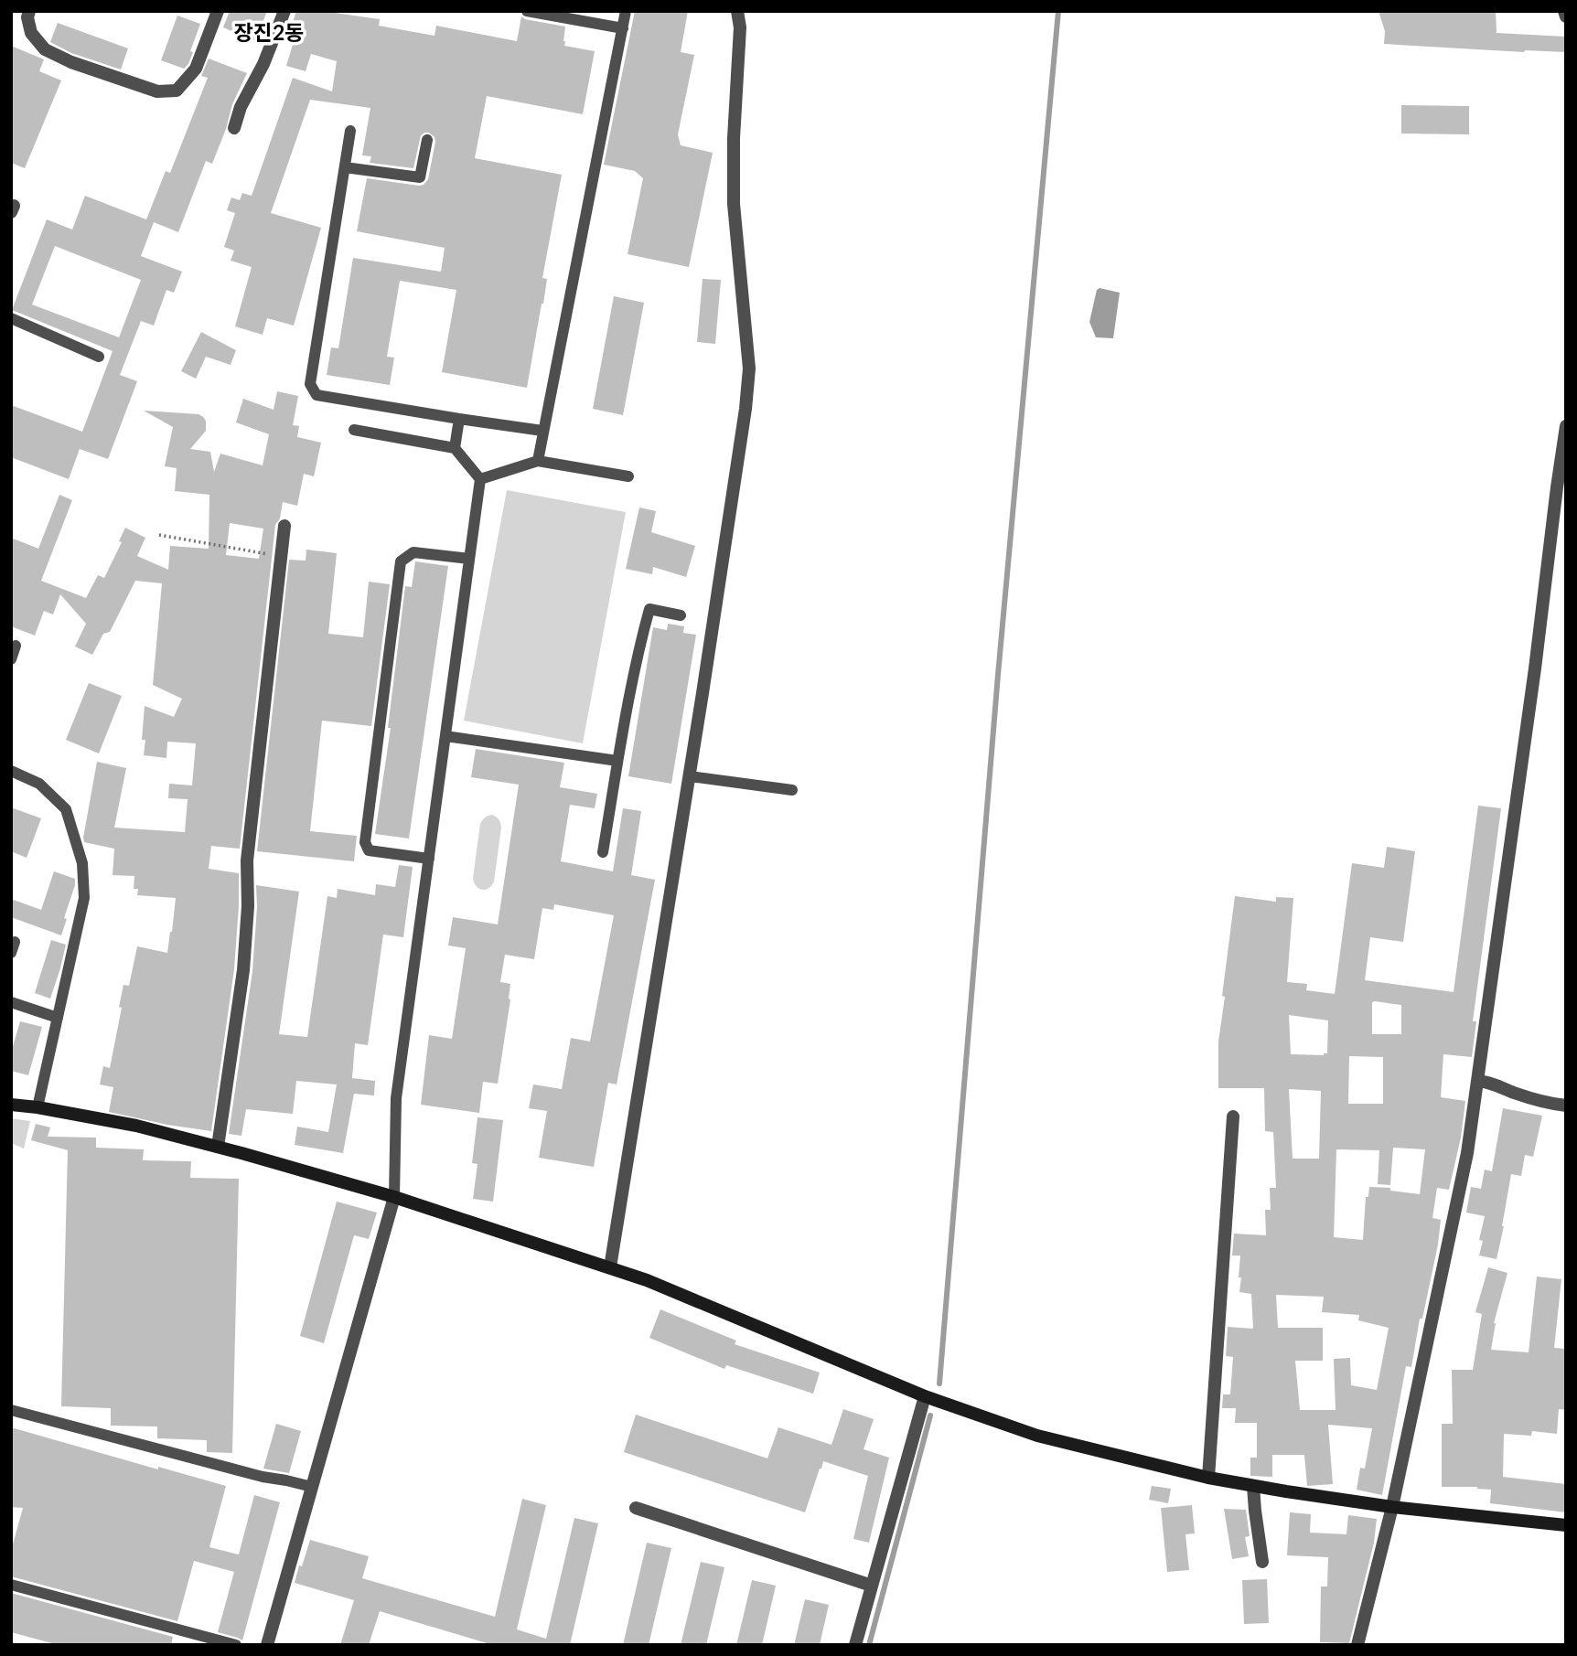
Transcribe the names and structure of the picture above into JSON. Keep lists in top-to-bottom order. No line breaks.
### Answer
{"districts":["장진2동"]}
